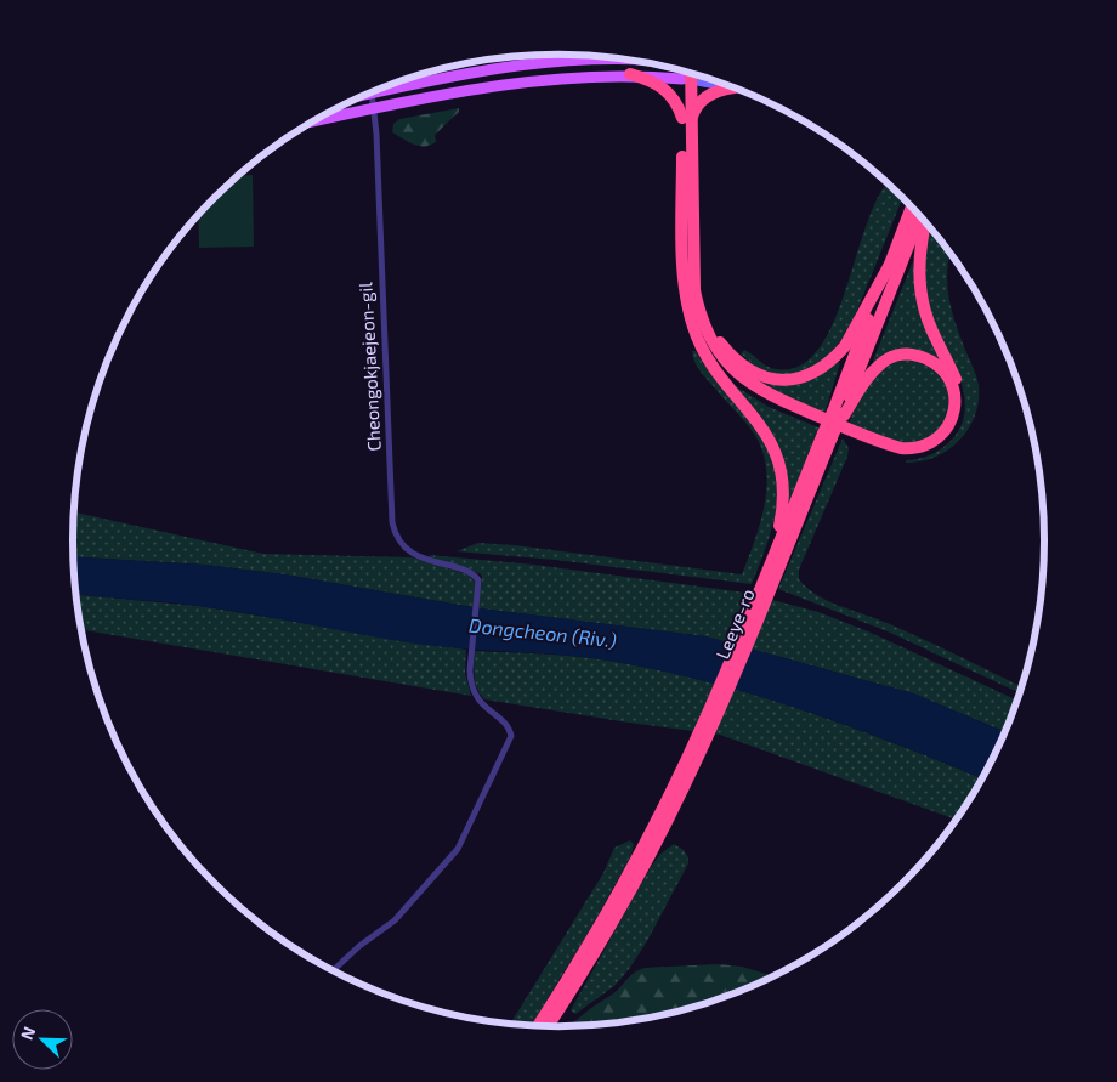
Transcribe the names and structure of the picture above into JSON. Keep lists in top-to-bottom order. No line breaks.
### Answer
{"streets":{"highway":["Leeye-ro"],"street":["Cheongokjaejeon-gil"]},"water":["Dongcheon (Riv.)"],"north":"top left"}
